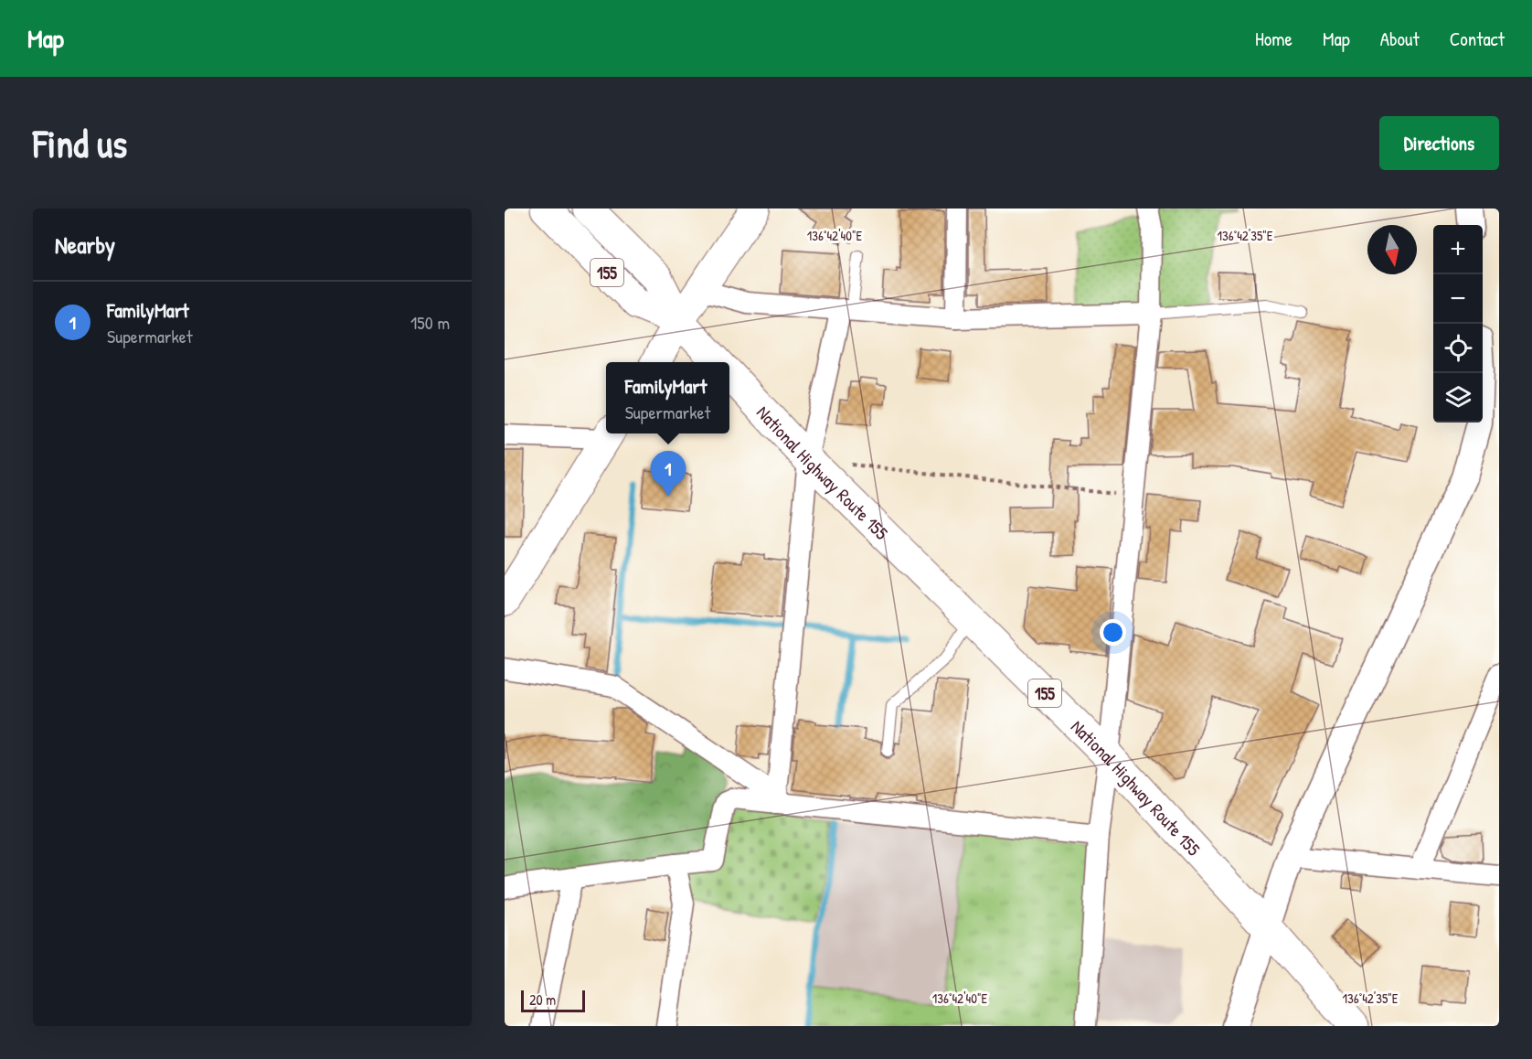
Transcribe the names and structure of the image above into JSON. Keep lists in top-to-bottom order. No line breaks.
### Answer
{"streets":{"highway":["155","National Highway Route 155"]},"scale_bar":"20 m","north":"bottom","page":{"header":"Map","nav":["Home","Map","About","Contact"],"buttons":"Directions","title":"Find us","heading":"Nearby","map_buttons":["+","−"],"list":[{"mark":"1","name":"FamilyMart","note":"Supermarket","value":"150 m"}],"popup":["FamilyMart","Supermarket"],"pins":"1","scale":"20 m"},"coordinates":["136°42'40\"E","136°42'35\"E"]}
